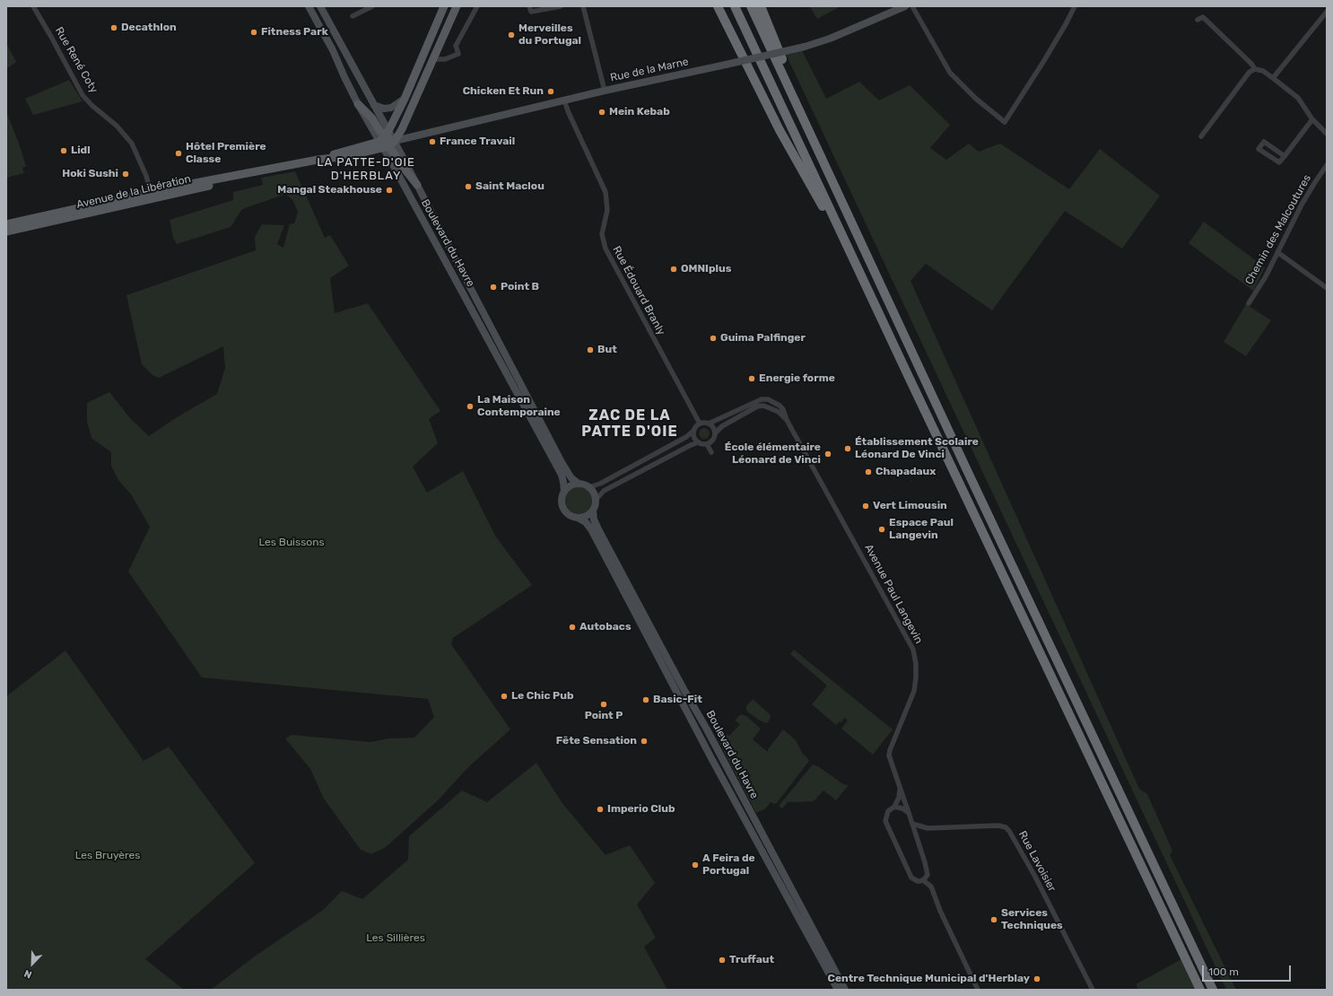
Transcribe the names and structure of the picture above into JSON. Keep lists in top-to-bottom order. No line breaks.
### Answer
{"streets":{"main road":["Rue de la Marne","Avenue de la Libération","Boulevard du Havre"],"street":["Rue René Coty","Chemin des Malcoutures","Rue Édouard Branly","Avenue Paul Langevin","Rue Lavoisier"]},"crossings":[["Rue René Coty","Avenue de la Libération"],["Rue de la Marne","Avenue de la Libération"],["Rue de la Marne","Boulevard du Havre"],["Rue de la Marne","Rue Édouard Branly"],["Avenue de la Libération","Boulevard du Havre"],["Rue Édouard Branly","Avenue Paul Langevin"],["Avenue Paul Langevin","Rue Lavoisier"]],"districts":["LA PATTE-D'OIE D'HERBLAY","ZAC DE LA PATTE D'OIE"],"parks":["Les Buissons","Les Bruyères","Les Sillières"],"places":["Decathlon","Fitness Park","Merveilles du Portugal","Chicken Et Run","Mein Kebab","France Travail","Lidl","Hôtel Première Classe","Hoki Sushi","Saint Maclou","Mangal Steakhouse","OMNIplus","Point B","Guima Palfinger","But","Energie forme","La Maison Contemporaine","Établissement Scolaire Léonard De Vinci","École élémentaire Léonard de Vinci","Chapadaux","Vert Limousin","Espace Paul Langevin","Autobacs","Le Chic Pub","Basic-Fit","Point P","Fête Sensation","Imperio Club","A Feira de Portugal","Services Techniques","Truffaut","Centre Technique Municipal d'Herblay"],"scale_bar":"100 m","north":"bottom left"}
